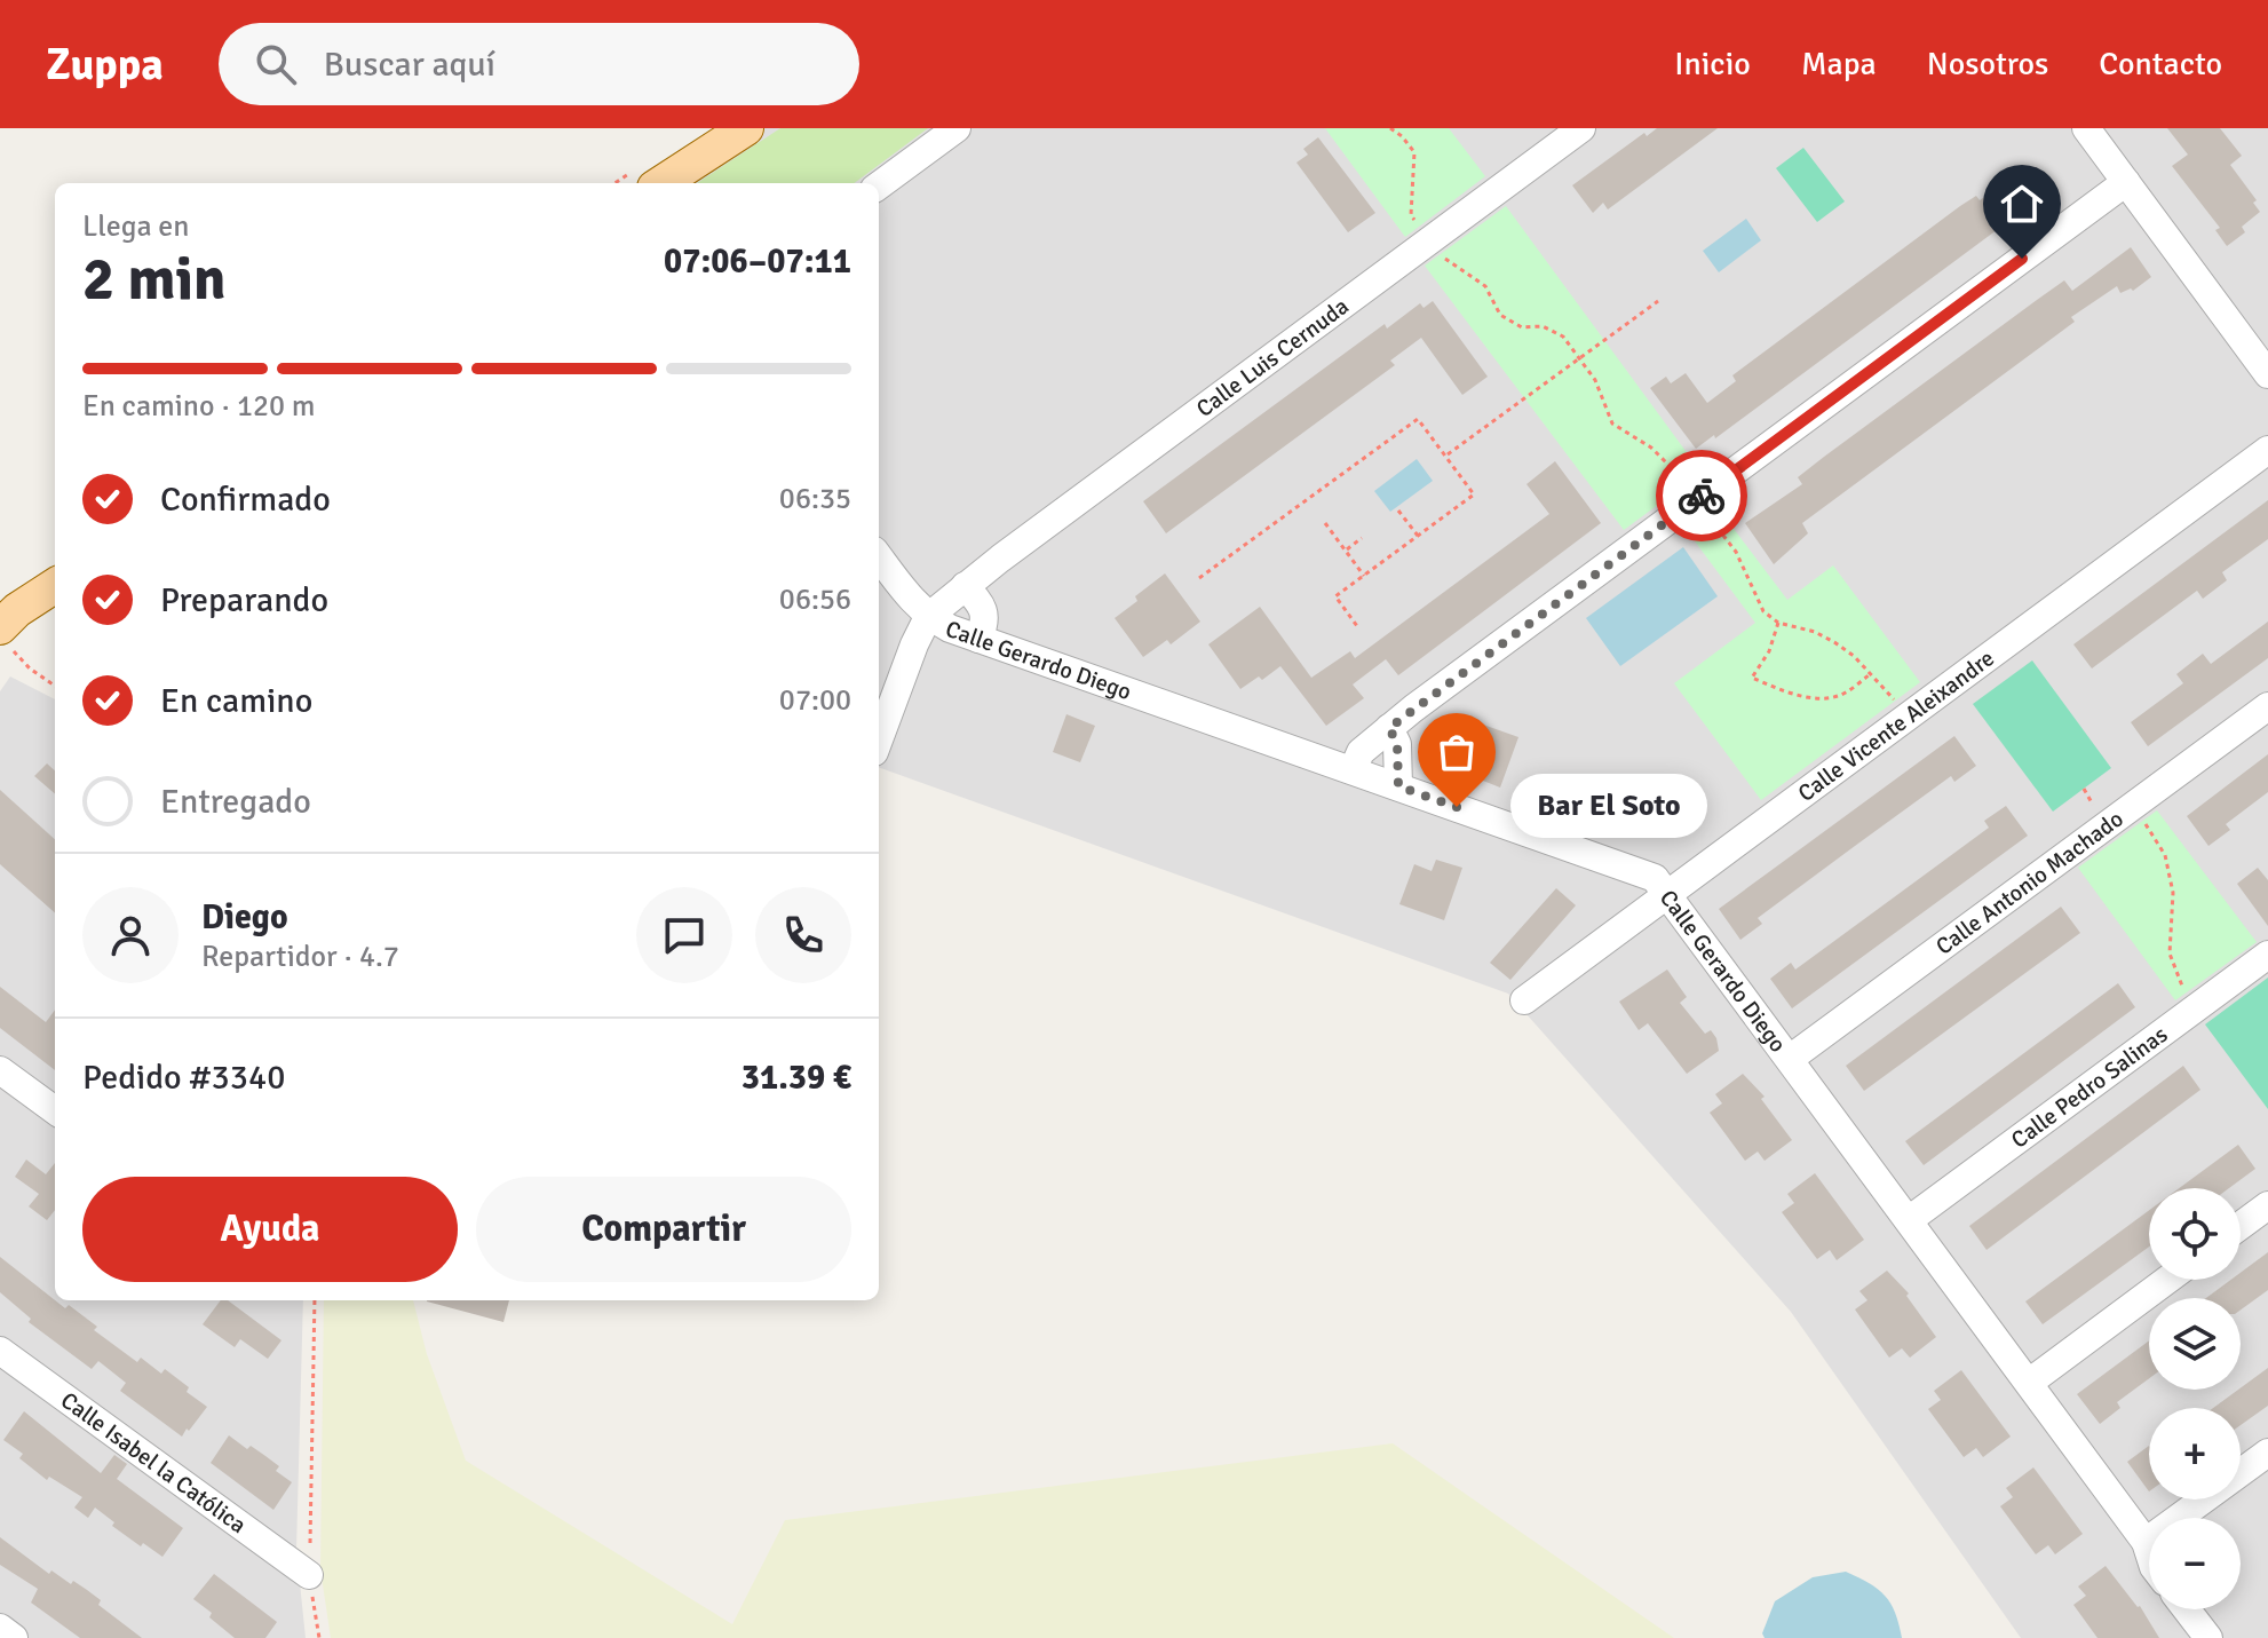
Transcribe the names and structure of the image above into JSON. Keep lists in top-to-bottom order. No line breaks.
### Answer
{"streets":{"street":["Calle Luis Cernuda","Calle Gerardo Diego","Calle Vicente Aleixandre","Calle Antonio Machado","Calle Pedro Salinas","Calle Isabel la Católica"]},"crossings":[["Calle Luis Cernuda","Calle Gerardo Diego"],["Calle Gerardo Diego","Calle Vicente Aleixandre"],["Calle Gerardo Diego","Calle Antonio Machado"],["Calle Gerardo Diego","Calle Pedro Salinas"]],"places":["Bar El Soto"],"page":{"header":"Zuppa","search":"Buscar aquí","nav":["Inicio","Mapa","Nosotros","Contacto"],"heading":["2 min","Llega en","07:06–07:11"],"panel":["Diego","Repartidor · 4.7","Pedido #3340","31.39 €"],"bar":"En camino · 120 m","list":[["Confirmado","06:35"],["Preparando","06:56"],["En camino","07:00"],"Entregado"],"bubble":"Bar El Soto","buttons":["Ayuda","Compartir"],"map_buttons":["+","−"]}}
